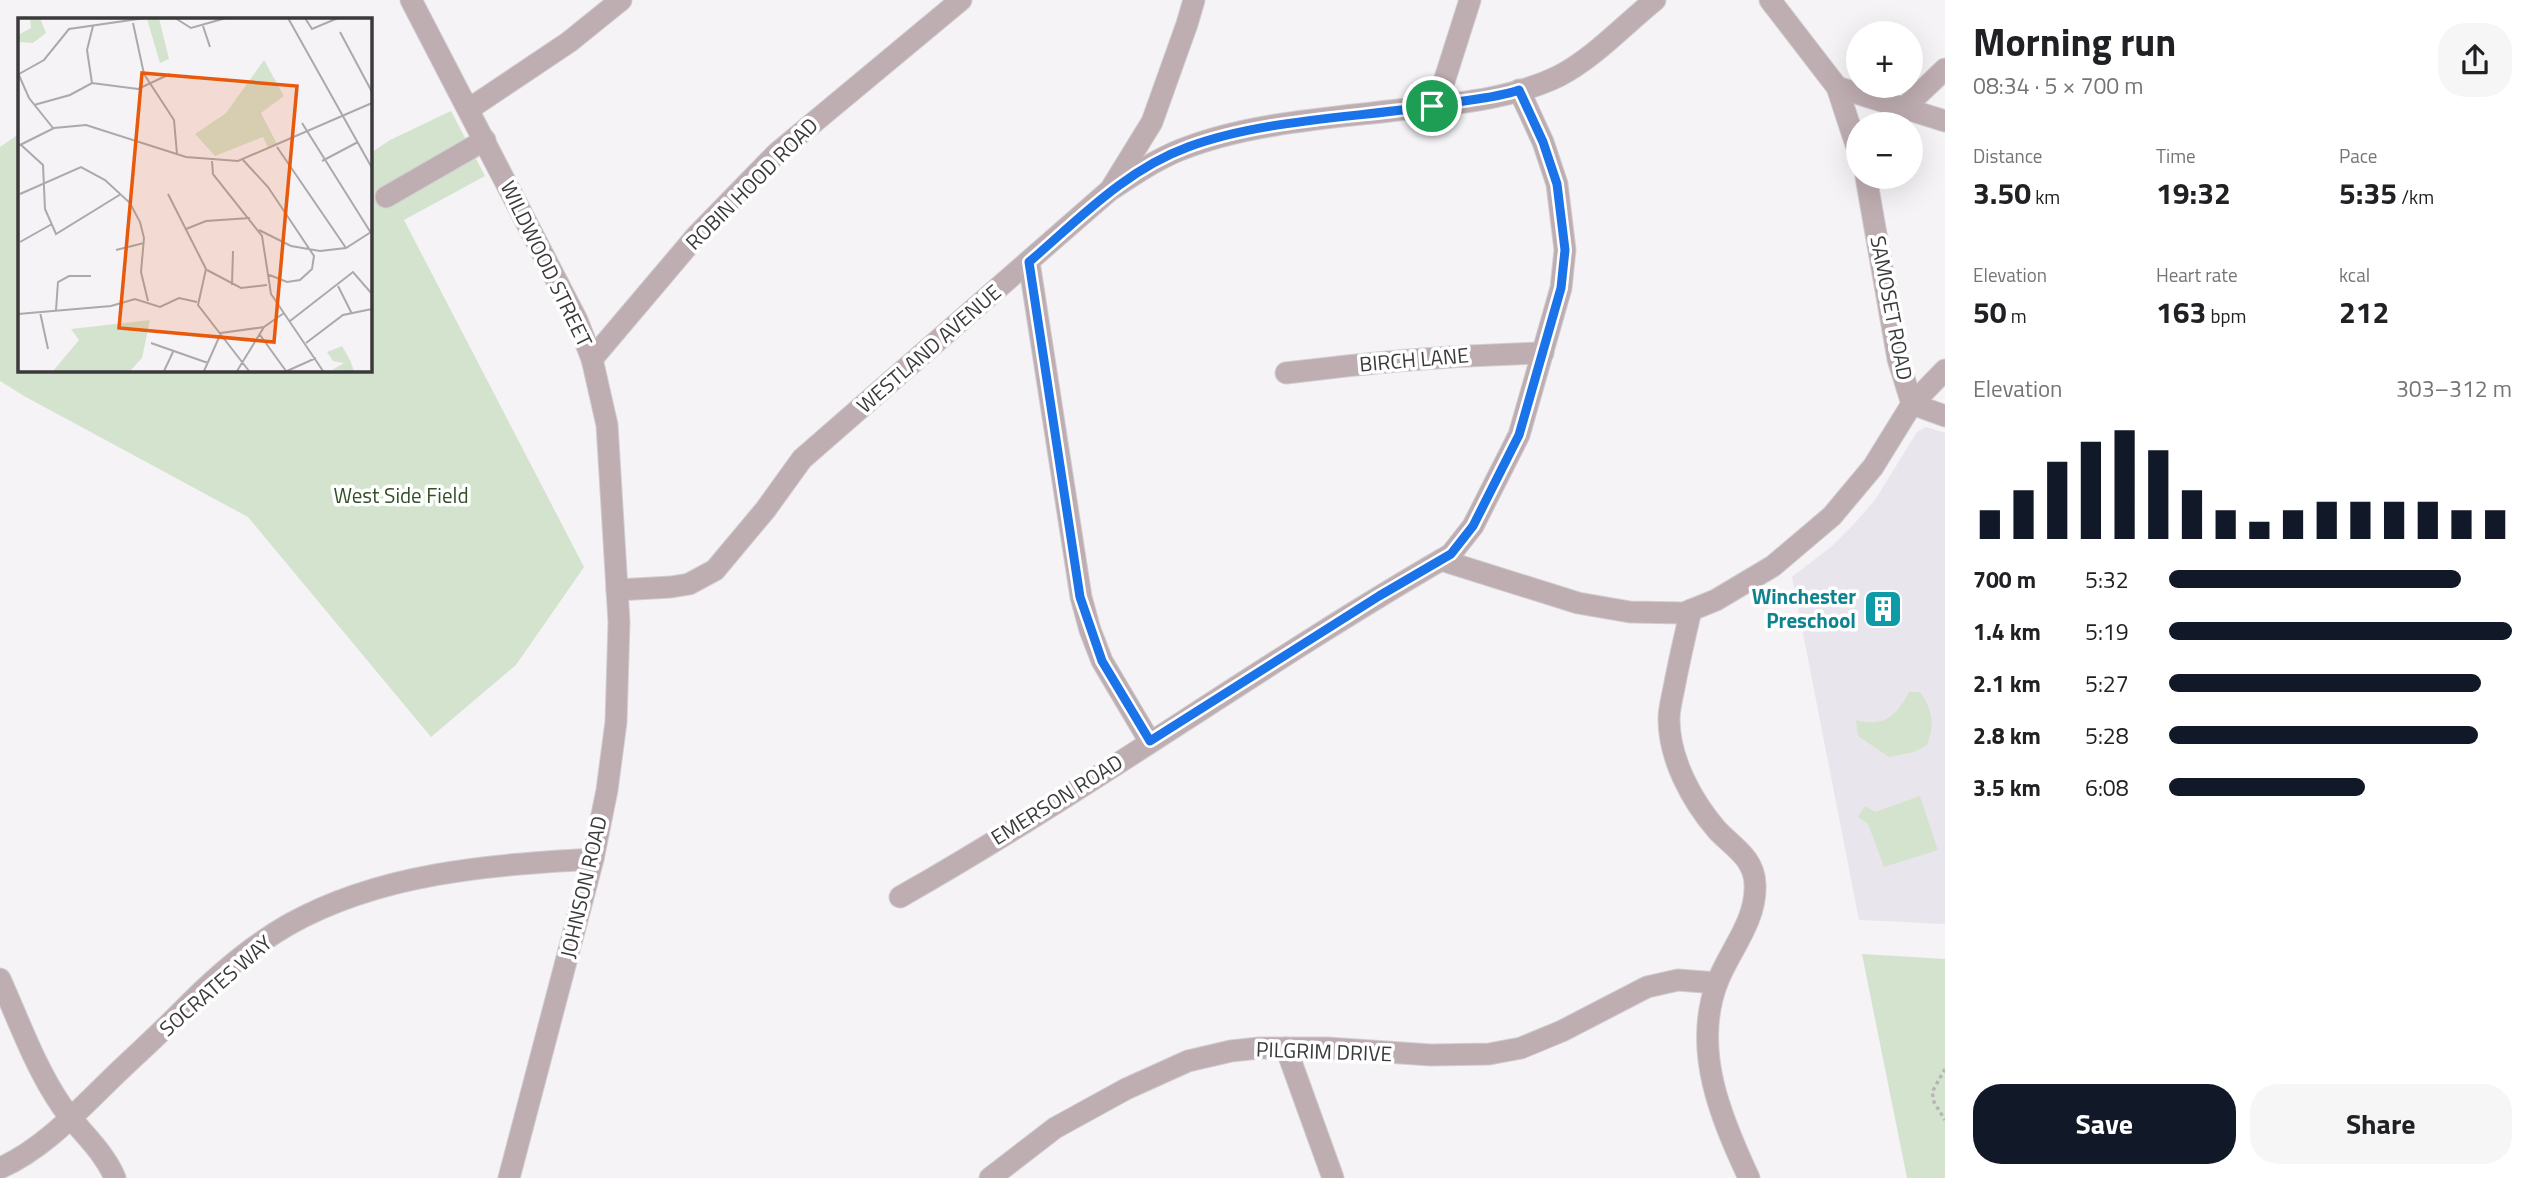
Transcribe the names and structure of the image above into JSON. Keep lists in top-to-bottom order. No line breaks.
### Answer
{"streets":{"street":["ROBIN HOOD ROAD","WILDWOOD STREET","SAMOSET ROAD","WESTLAND AVENUE","BIRCH LANE","EMERSON ROAD","JOHNSON ROAD","SOCRATES WAY","PILGRIM DRIVE"]},"crossings":[["ROBIN HOOD ROAD","WILDWOOD STREET"],["WILDWOOD STREET","WESTLAND AVENUE"],["WILDWOOD STREET","JOHNSON ROAD"],["WESTLAND AVENUE","EMERSON ROAD"],["WESTLAND AVENUE","JOHNSON ROAD"],["BIRCH LANE","EMERSON ROAD"],["JOHNSON ROAD","SOCRATES WAY"]],"parks":["West Side Field"],"places":{"building":["Winchester Preschool"]},"page":{"heading":["Morning run","08:34 · 5 × 700 m"],"map_buttons":["+","−"],"stats":[["Distance","3.50 km"],["Time","19:32"],["Pace","5:35 /km"],["Elevation","50 m"],["Heart rate","163 bpm"],["kcal","212"]],"chart":["Elevation","303–312 m"],"list":[{"name":"700 m","note":"5:32"},{"name":"1.4 km","note":"5:19"},{"name":"2.1 km","note":"5:27"},{"name":"2.8 km","note":"5:28"},{"name":"3.5 km","note":"6:08"}],"buttons":["Save","Share"]}}
